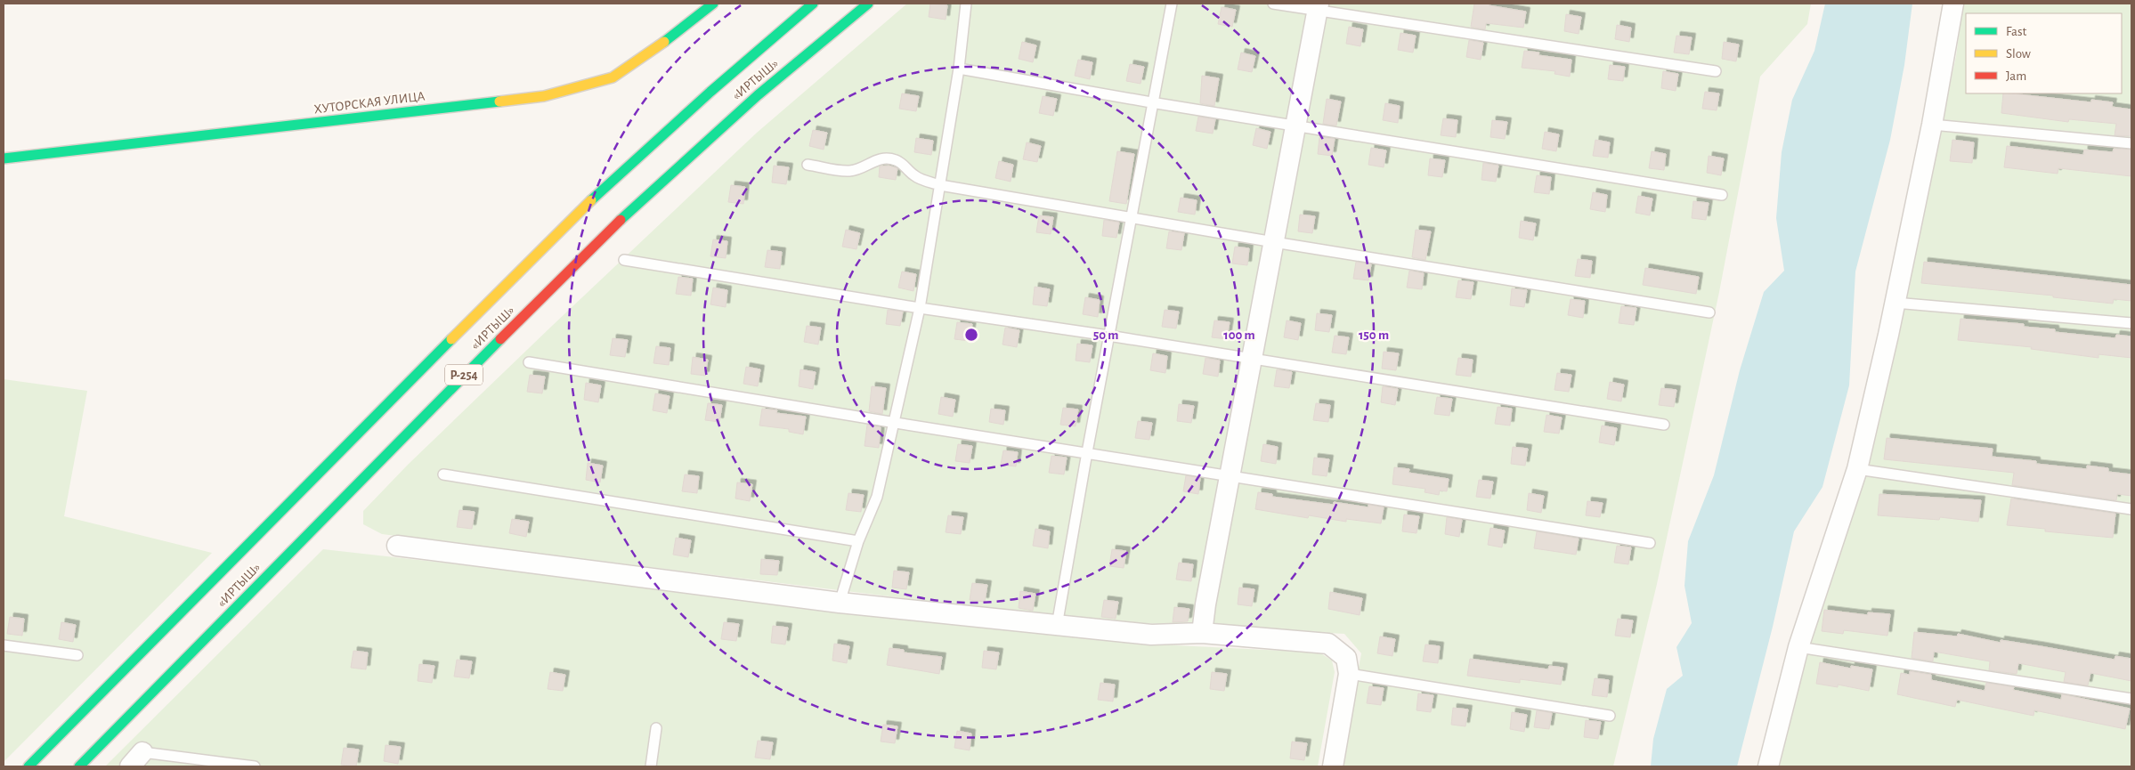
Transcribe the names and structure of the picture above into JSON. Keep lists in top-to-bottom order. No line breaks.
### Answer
{"streets":{"main road":["«ИРТЫШ»","ХУТОРСКАЯ УЛИЦА","Р-254"]},"legend":["Fast","Slow","Jam"],"rings":["50 m","100 m","150 m"]}
